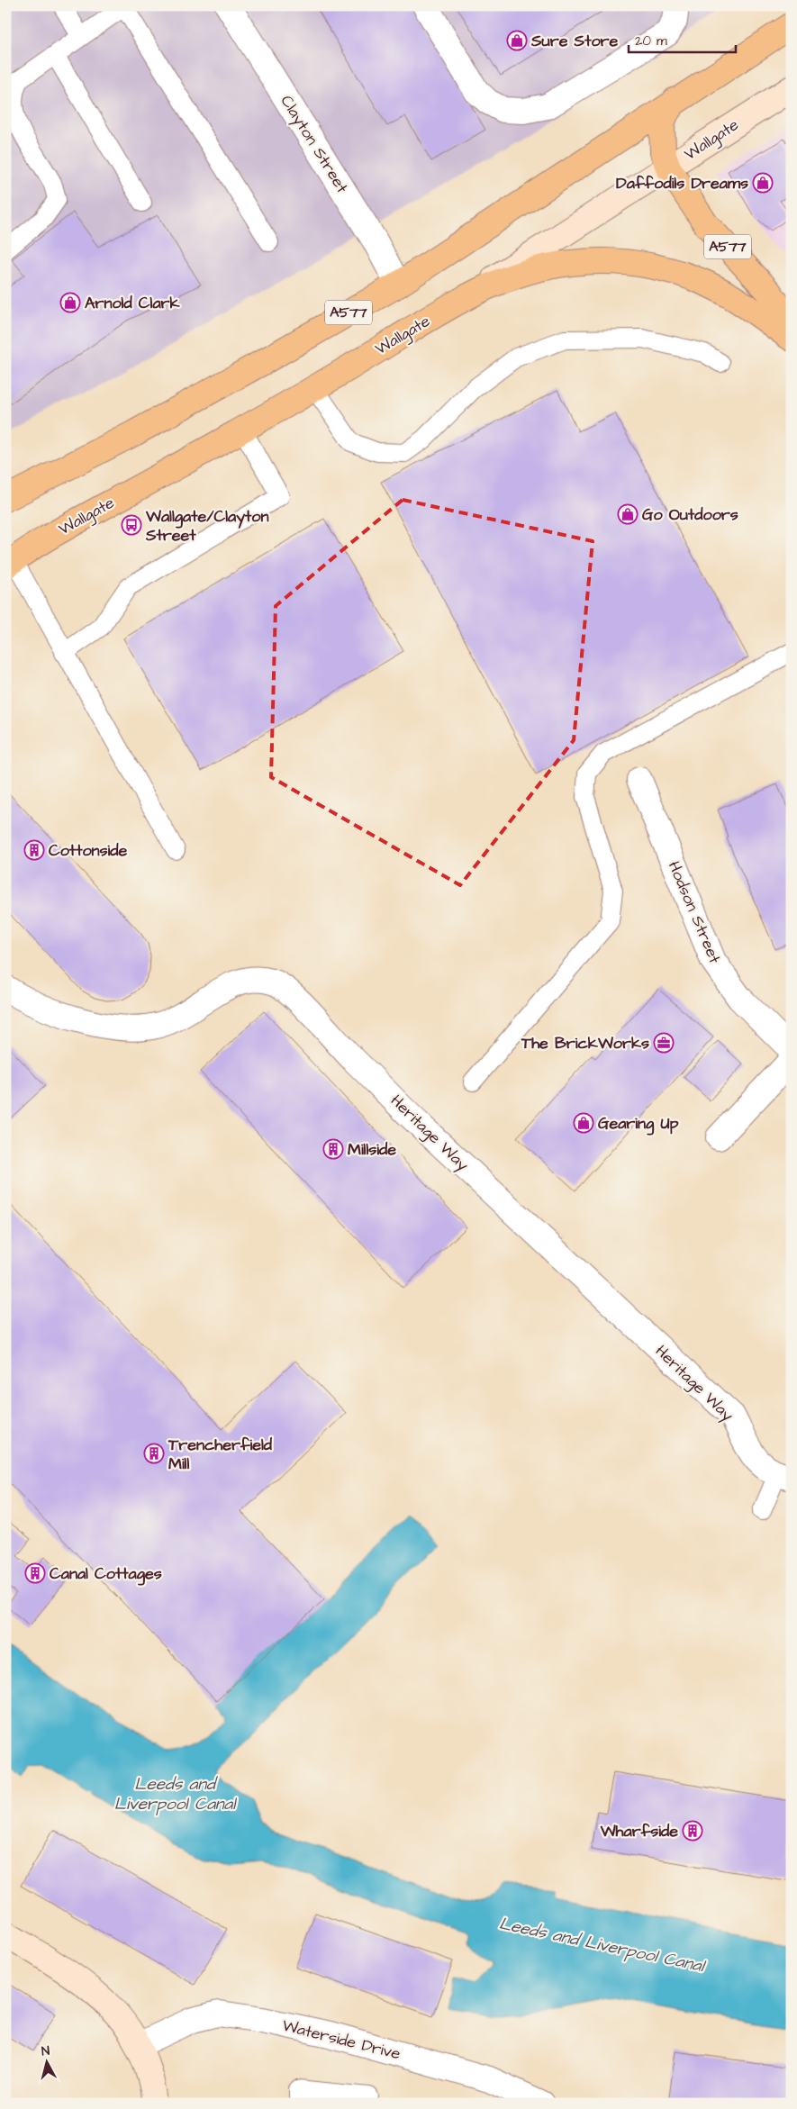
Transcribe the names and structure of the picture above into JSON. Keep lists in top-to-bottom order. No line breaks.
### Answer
{"streets":{"highway":["Wallgate","A577"],"street":["Clayton Street","Hodson Street","Heritage Way","Waterside Drive"]},"crossings":[["Wallgate","A577"],["Clayton Street","A577"]],"water":["Leeds and Liverpool Canal"],"places":{"shop":["Sure Store","Daffodils Dreams","Arnold Clark","Go Outdoors","Gearing Up"],"bus stop":["Wallgate/Clayton Street"],"building":["Cottonside","Millside","Trencherfield Mill","Canal Cottages","Wharfside"],"office":["The BrickWorks"]},"scale_bar":"20 m","north":"top"}
